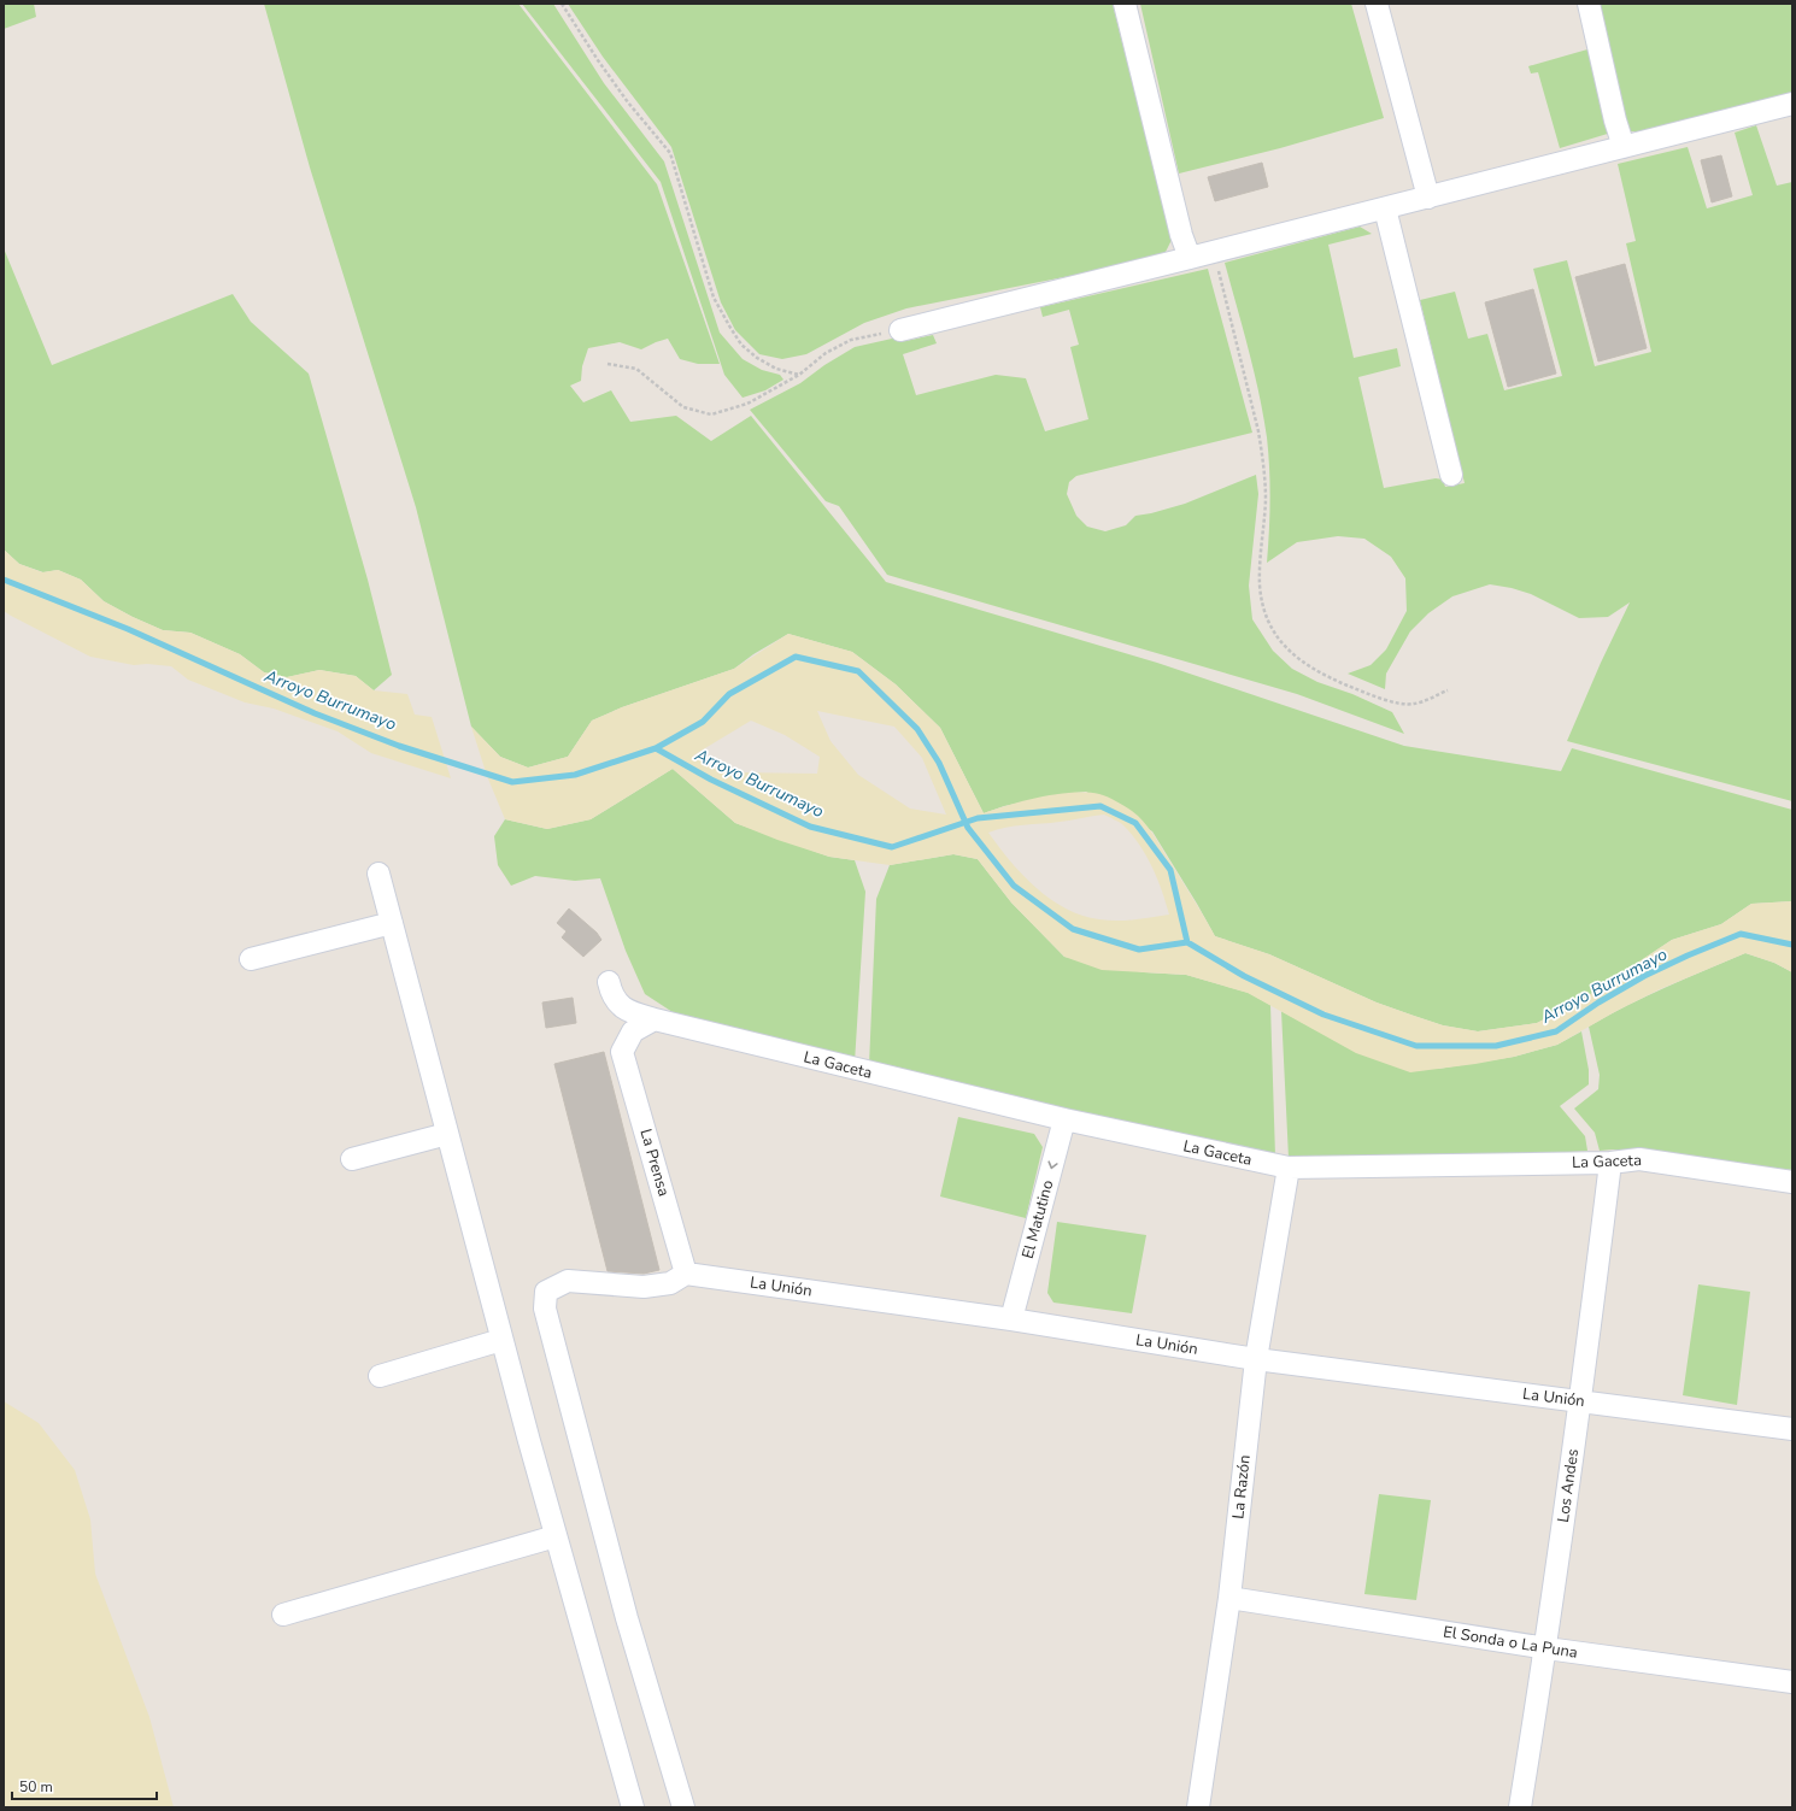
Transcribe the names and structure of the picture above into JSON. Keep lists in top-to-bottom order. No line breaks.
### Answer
{"streets":{"street":["La Gaceta","La Prensa","El Matutino","La Unión","Los Andes","La Razón","El Sonda o La Puna"]},"crossings":[["La Gaceta","La Prensa"],["La Gaceta","El Matutino"],["La Gaceta","Los Andes"],["La Gaceta","La Razón"],["La Prensa","La Unión"],["El Matutino","La Unión"],["La Unión","Los Andes"],["La Unión","La Razón"],["Los Andes","El Sonda o La Puna"],["La Razón","El Sonda o La Puna"]],"one_way":["El Matutino"],"water":["Arroyo Burrumayo"],"scale_bar":"50 m"}
